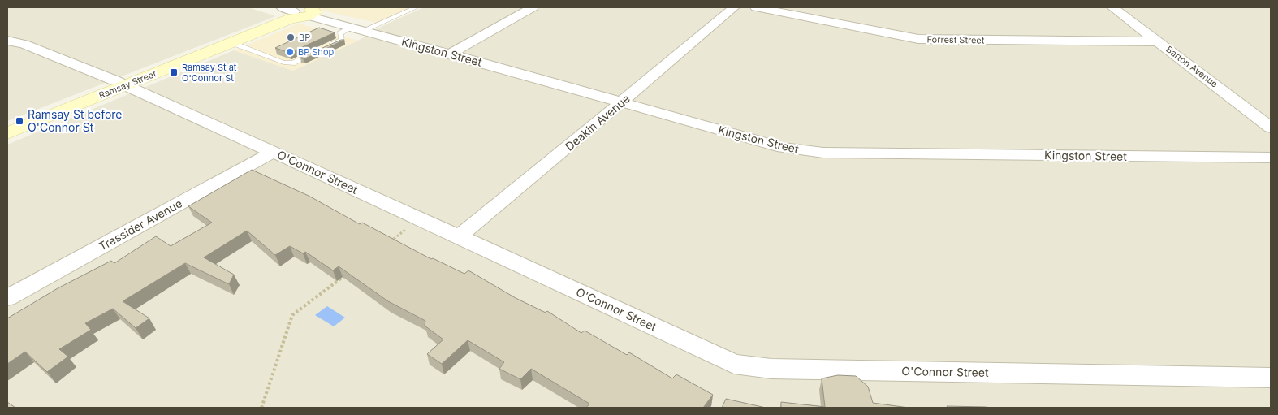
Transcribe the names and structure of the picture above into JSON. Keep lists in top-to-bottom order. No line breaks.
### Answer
{"streets":{"main road":["Ramsay Street"],"street":["Forrest Street","Kingston Street","Barton Avenue","Deakin Avenue","O'Connor Street","Tressider Avenue"]},"crossings":[["Forrest Street","Barton Avenue"],["Kingston Street","Ramsay Street"],["Kingston Street","Deakin Avenue"],["Ramsay Street","O'Connor Street"],["Deakin Avenue","O'Connor Street"],["O'Connor Street","Tressider Avenue"]],"places":{"other":["BP","BP Shop"],"transit":["Ramsay St at O'Connor St","Ramsay St before O'Connor St"]}}
